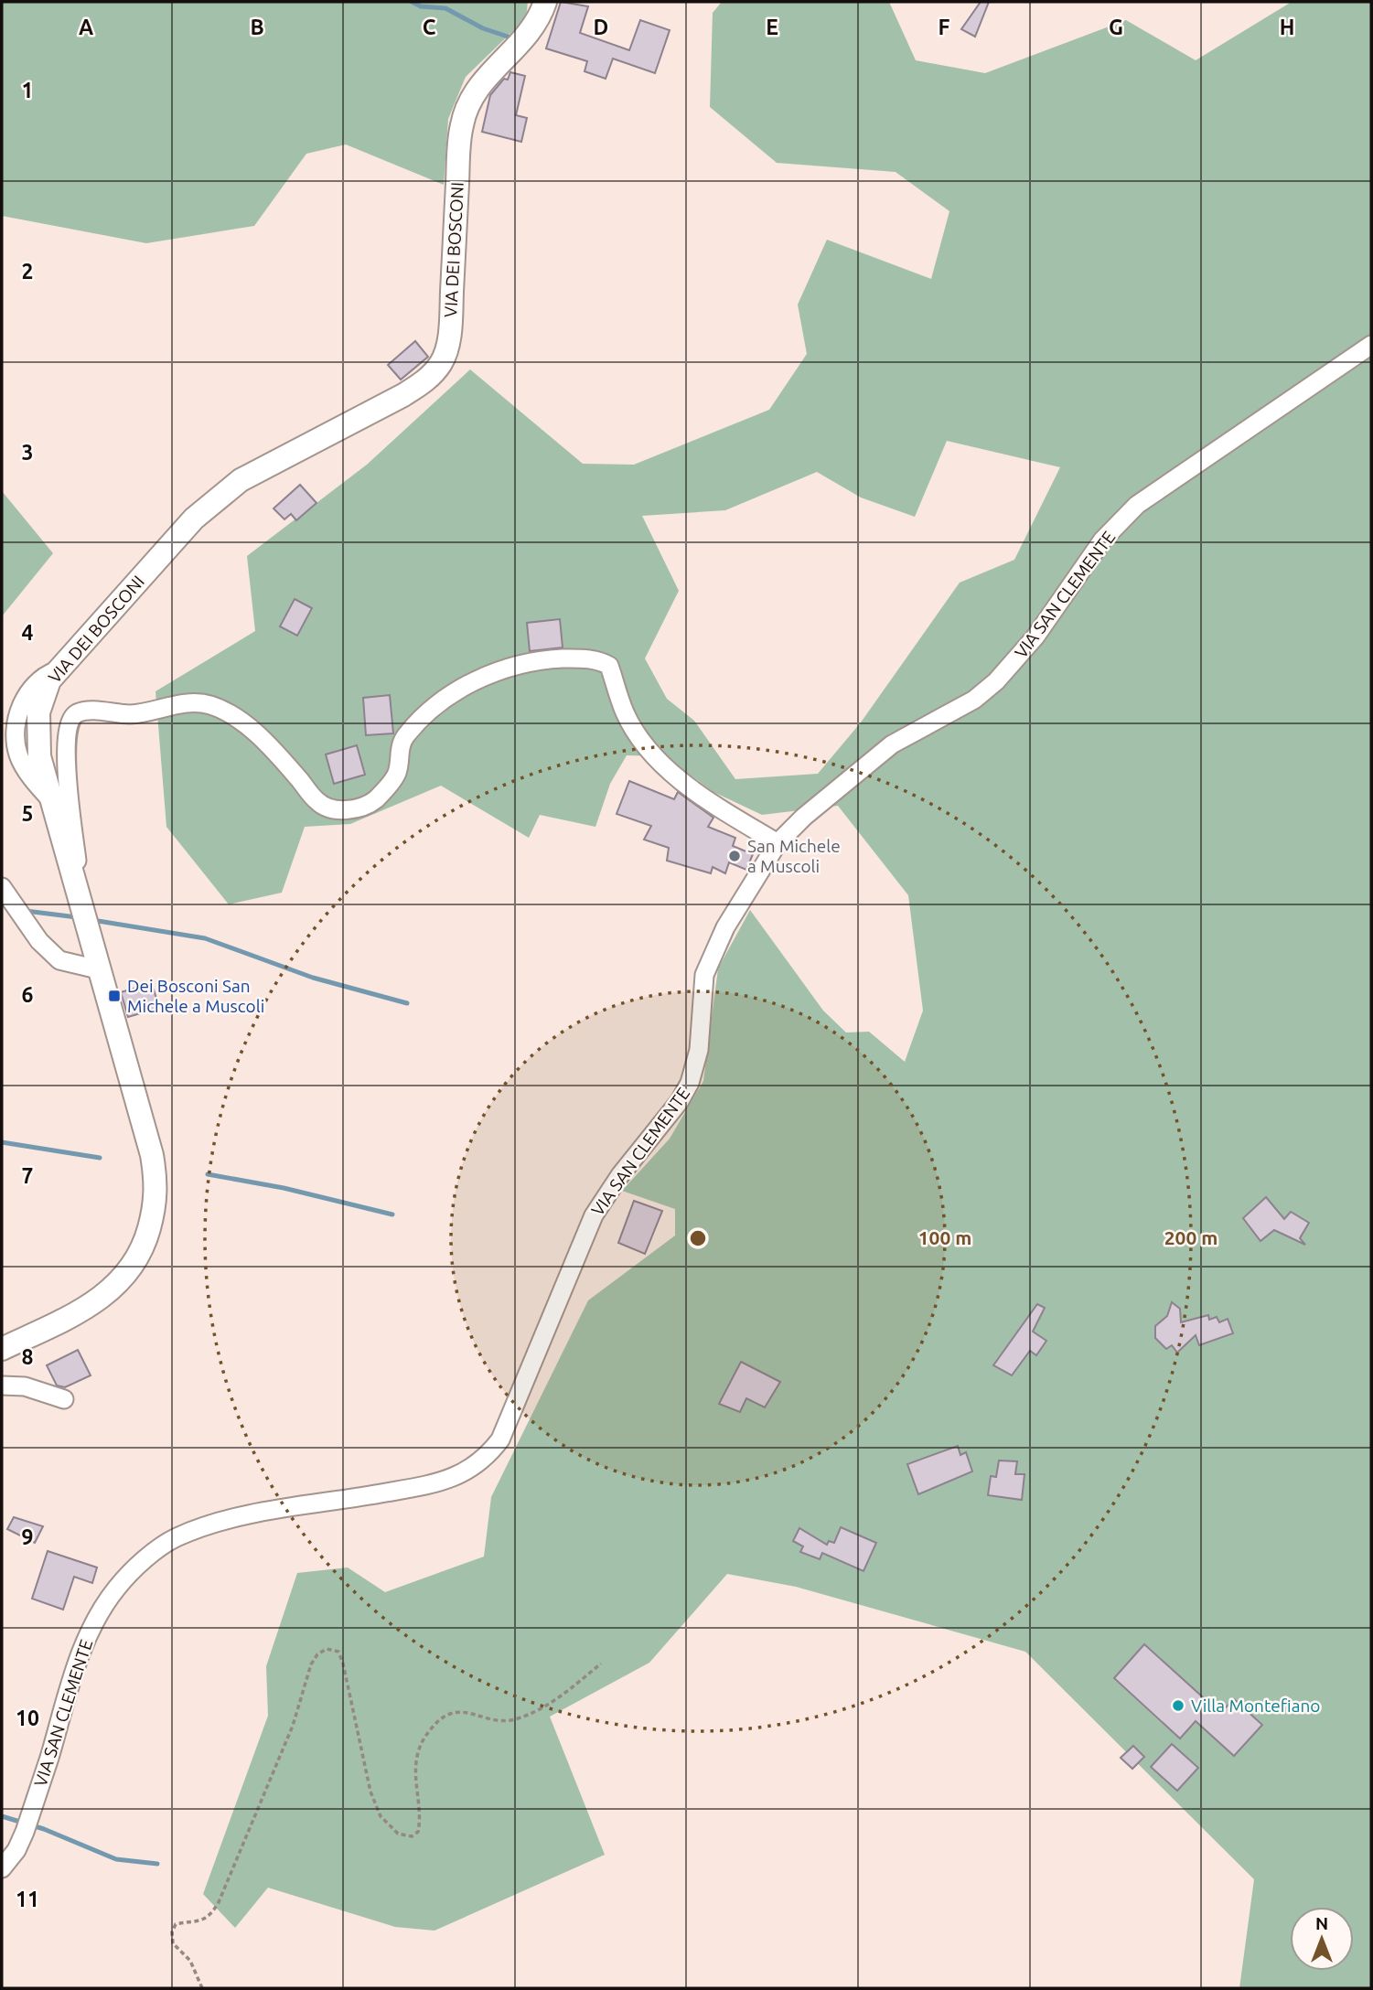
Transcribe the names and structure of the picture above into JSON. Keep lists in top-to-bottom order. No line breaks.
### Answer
{"streets":{"main road":["VIA DEI BOSCONI"],"street":["VIA SAN CLEMENTE"]},"places":{"other":["San Michele a Muscoli","Villa Montefiano"],"transit":["Dei Bosconi San Michele a Muscoli"]},"north":"top","grid":{"columns":["A","B","C","D","E","F","G","H"],"rows":["1","2","3","4","5","6","7","8","9","10","11"]},"rings":["100 m","200 m"]}
